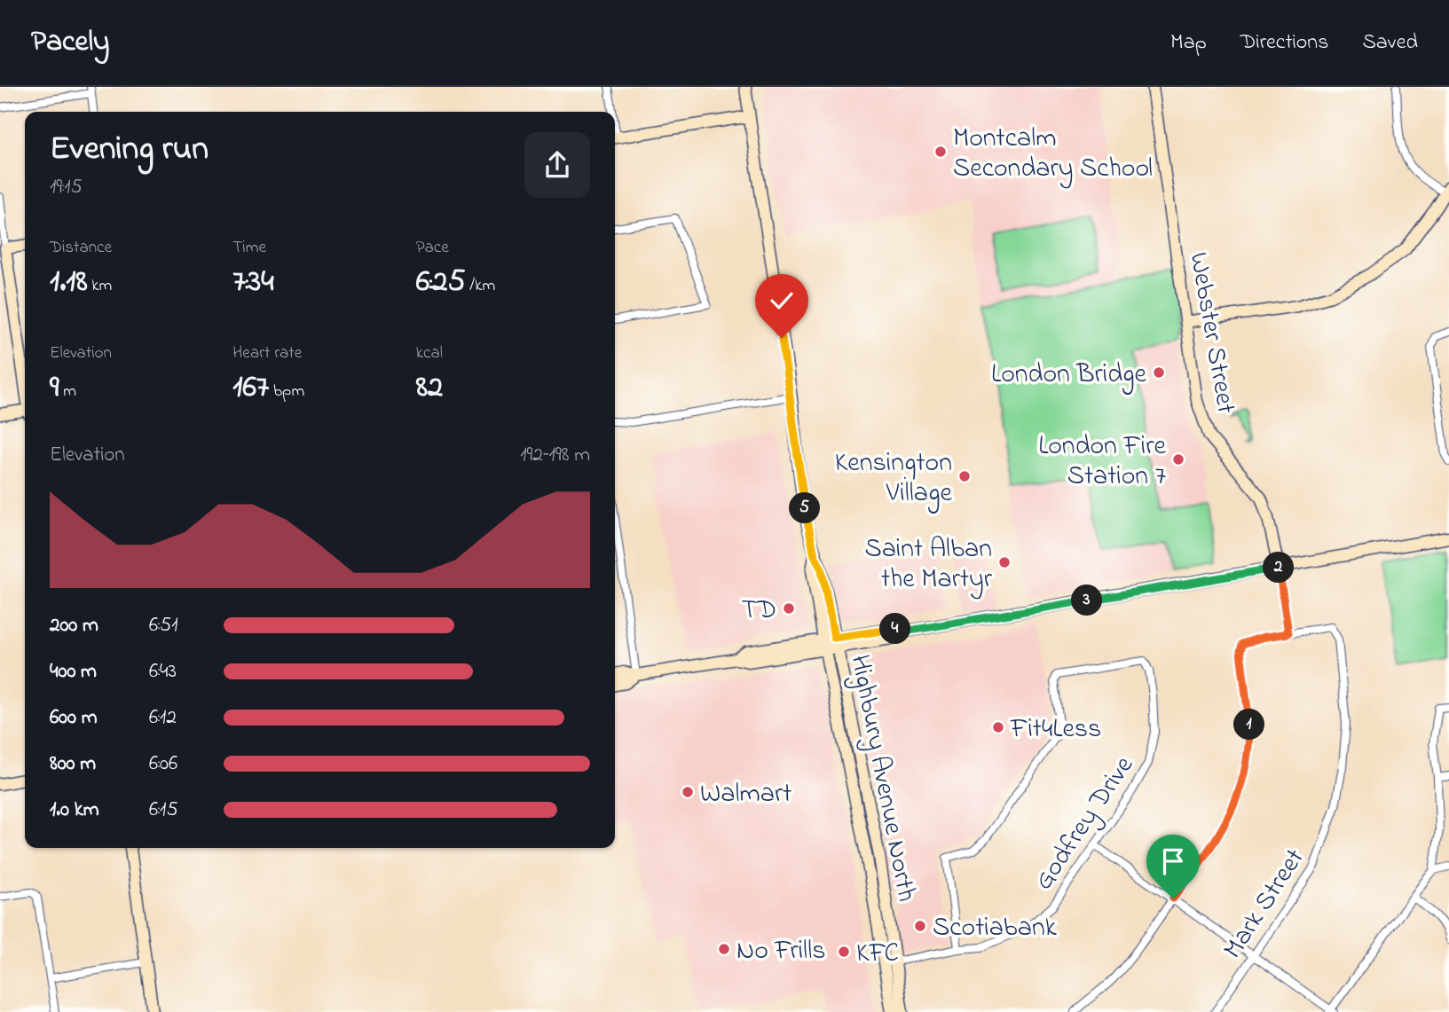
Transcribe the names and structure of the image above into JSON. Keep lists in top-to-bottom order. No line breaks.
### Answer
{"streets":{"main road":["Webster Street","Highbury Avenue North"],"street":["Godfrey Drive","Mark Street"]},"crossings":[["Highbury Avenue North","Godfrey Drive"]],"places":["Montcalm Secondary School","London Bridge","London Fire Station 7","Kensington Village","Saint Alban the Martyr","TD","Fit4Less","Walmart","Scotiabank","No Frills","KFC"],"page":{"header":"Pacely","nav":["Map","Directions","Saved"],"heading":["Evening run","19:15"],"stats":[["Distance","1.18 km"],["Time","7:34"],["Pace","6:25 /km"],["Elevation","9 m"],["Heart rate","167 bpm"],["kcal","82"]],"chart":["Elevation","192–198 m"],"pins":["5","2","3","4","1"],"list":[{"name":"200 m","note":"6:51"},{"name":"400 m","note":"6:43"},{"name":"600 m","note":"6:12"},{"name":"800 m","note":"6:06"},{"name":"1.0 km","note":"6:15"}]}}
